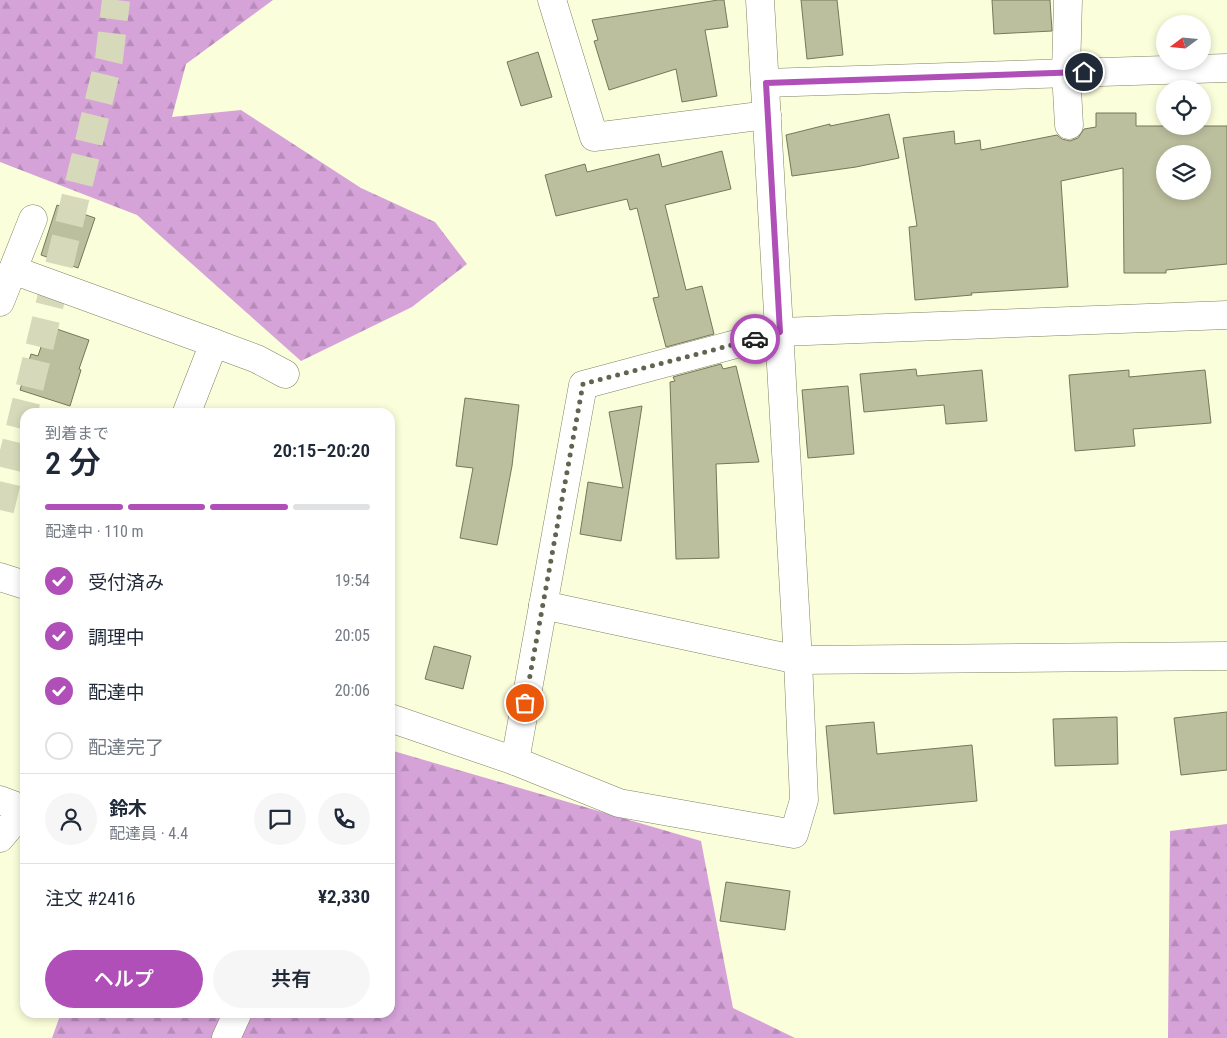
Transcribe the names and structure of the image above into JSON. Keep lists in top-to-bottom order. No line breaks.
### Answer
{"north":"left","page":{"heading":["2 分","到着まで","20:15–20:20"],"panel":["鈴木","配達員 · 4.4","注文 #2416","¥2,330"],"bar":"配達中 · 110 m","list":[["受付済み","19:54"],["調理中","20:05"],["配達中","20:06"],"配達完了"],"buttons":["ヘルプ","共有"]}}
